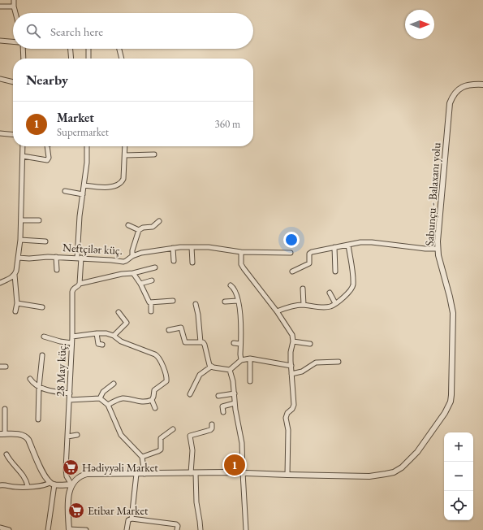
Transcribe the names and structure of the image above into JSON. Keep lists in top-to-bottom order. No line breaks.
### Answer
{"streets":{"street":["Sabunçu - Balaxanı yolu","Neftçilər küç.","28 May küç."]},"crossings":[["Sabunçu - Balaxanı yolu","28 May küç."],["Neftçilər küç.","28 May küç."]],"places":{"supermarket":["Hədiyyəli Market","Etibar Market"]},"north":"right","page":{"search":"Search here","heading":"Nearby","list":[{"mark":"1","name":"Market","note":"Supermarket","value":"360 m"}],"map_buttons":["+","−"],"pins":"1"}}
